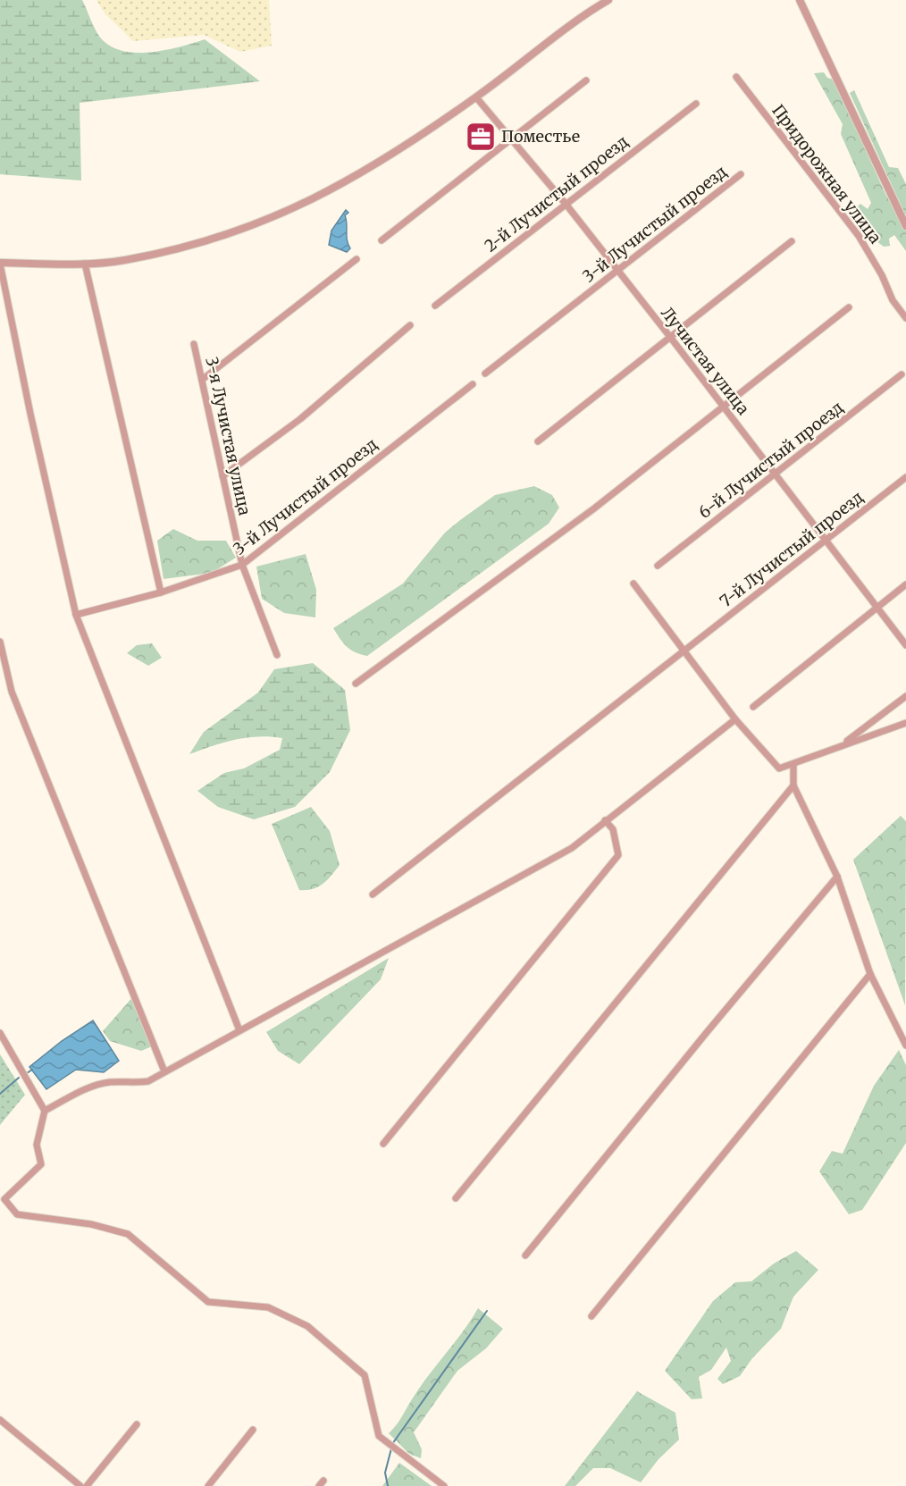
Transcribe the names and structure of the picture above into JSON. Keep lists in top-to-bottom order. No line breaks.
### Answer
{"streets":{"street":["Придорожная улица","2-й Лучистый проезд","3-й Лучистый проезд","Лучистая улица","3-я Лучистая улица","6-й Лучистый проезд","7-й Лучистый проезд"]},"crossings":[["2-й Лучистый проезд","Лучистая улица"],["3-й Лучистый проезд","Лучистая улица"],["3-й Лучистый проезд","3-я Лучистая улица"],["Лучистая улица","6-й Лучистый проезд"],["Лучистая улица","7-й Лучистый проезд"]],"places":{"office":["Поместье"]}}
